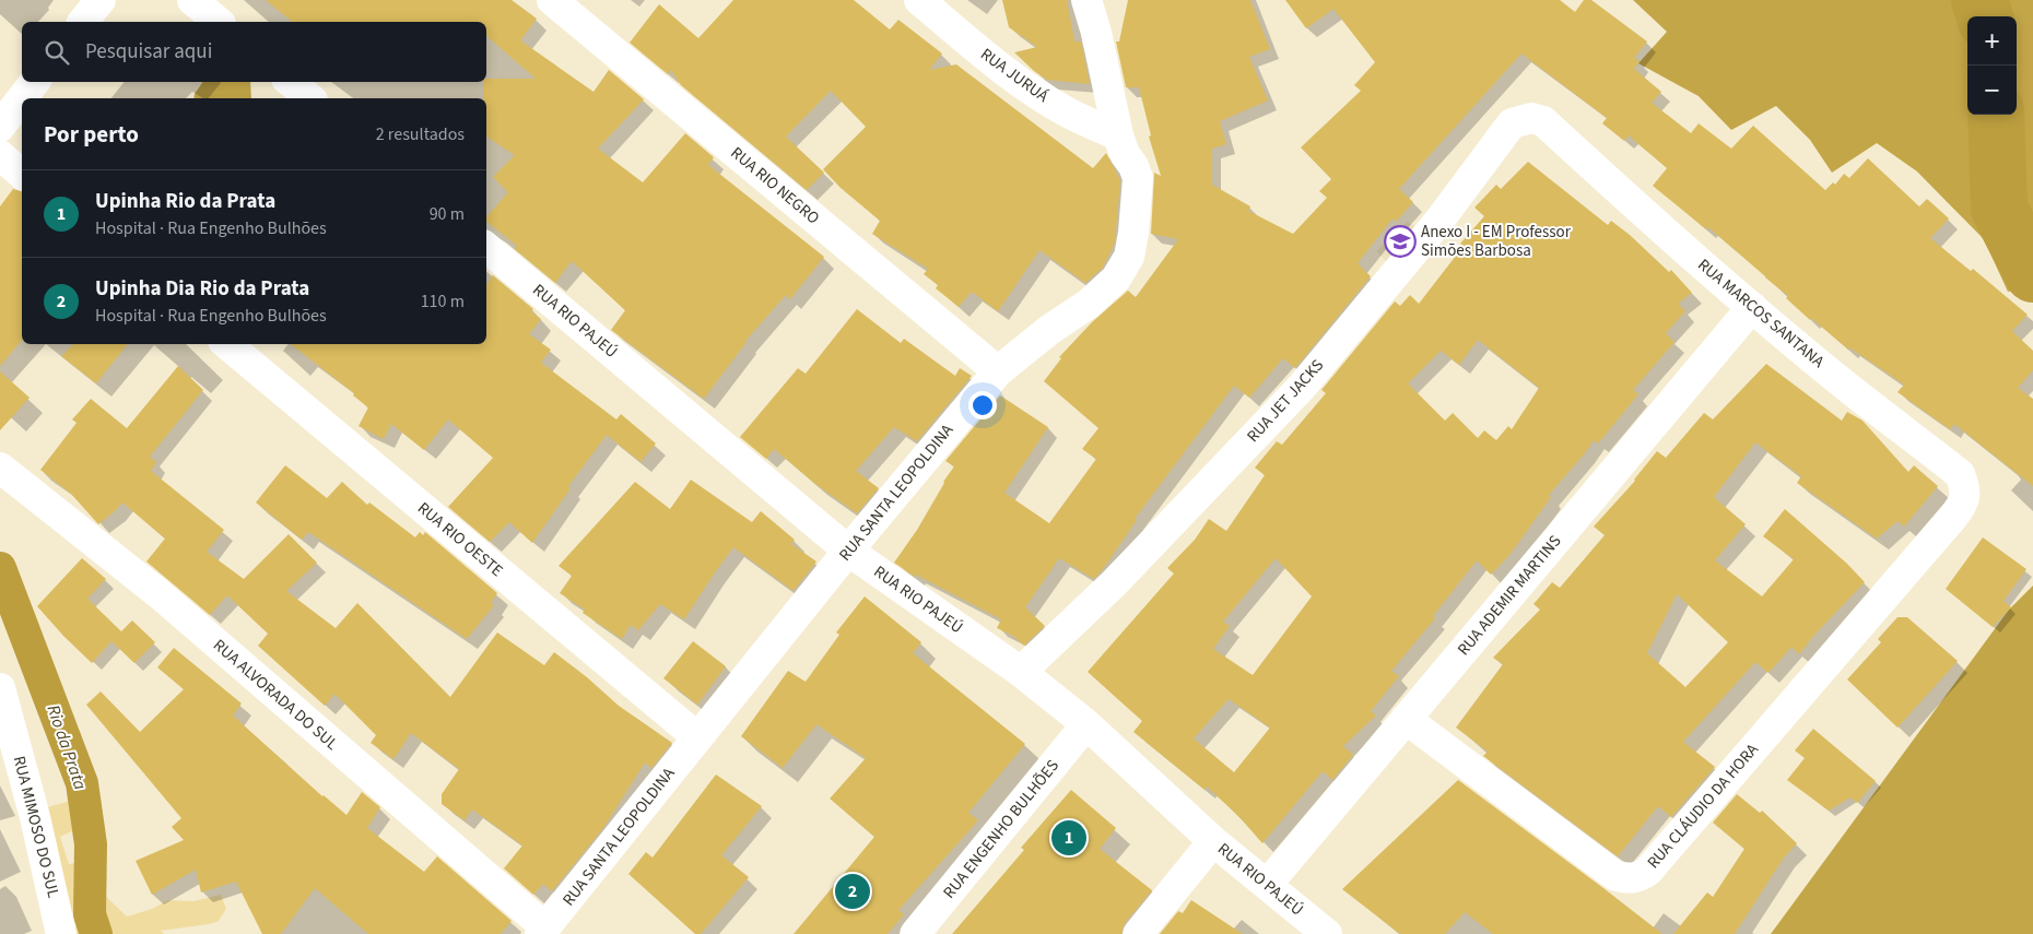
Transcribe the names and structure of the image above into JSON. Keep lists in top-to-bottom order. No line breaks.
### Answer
{"streets":{"street":["RUA JURUÁ","RUA RIO NEGRO","RUA MARCOS SANTANA","RUA RIO PAJEÚ","RUA JET JACKS","RUA SANTA LEOPOLDINA","RUA RIO OESTE","RUA ADEMIR MARTINS","RUA ALVORADA DO SUL","RUA CLÁUDIO DA HORA","RUA MIMOSO DO SUL","RUA ENGENHO BULHÕES"]},"crossings":[["RUA JURUÁ","RUA SANTA LEOPOLDINA"],["RUA RIO NEGRO","RUA SANTA LEOPOLDINA"],["RUA MARCOS SANTANA","RUA JET JACKS"],["RUA MARCOS SANTANA","RUA ADEMIR MARTINS"],["RUA MARCOS SANTANA","RUA CLÁUDIO DA HORA"],["RUA RIO PAJEÚ","RUA JET JACKS"],["RUA RIO PAJEÚ","RUA SANTA LEOPOLDINA"],["RUA RIO PAJEÚ","RUA ADEMIR MARTINS"],["RUA RIO PAJEÚ","RUA ENGENHO BULHÕES"],["RUA SANTA LEOPOLDINA","RUA RIO OESTE"],["RUA SANTA LEOPOLDINA","RUA ALVORADA DO SUL"],["RUA ADEMIR MARTINS","RUA CLÁUDIO DA HORA"]],"water":["Rio da Prata"],"places":{"school or university":["Anexo I - EM Professor Simões Barbosa"]},"page":{"map_buttons":["+","−"],"search":"Pesquisar aqui","heading":["Por perto","2 resultados"],"list":[{"mark":"1","name":"Upinha Rio da Prata","note":"Hospital · Rua Engenho Bulhões","value":"90 m"},{"mark":"2","name":"Upinha Dia Rio da Prata","note":"Hospital · Rua Engenho Bulhões","value":"110 m"}],"pins":["1","2"]}}
